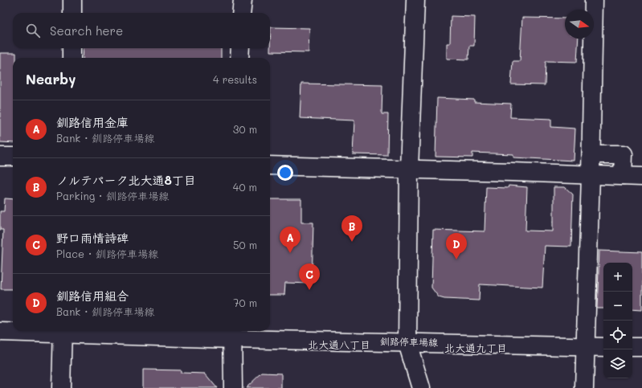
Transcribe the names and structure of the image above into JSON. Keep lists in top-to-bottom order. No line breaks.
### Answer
{"streets":{"street":["釧路停車場線"]},"districts":["北大通八丁目","北大通九丁目"],"north":"right","page":{"search":"Search here","heading":["Nearby","4 results"],"list":[{"mark":"A","name":"釧路信用金庫","note":"Bank · 釧路停車場線","value":"30 m"},{"mark":"B","name":"ノルテパーク北大通8丁目","note":"Parking · 釧路停車場線","value":"40 m"},{"mark":"C","name":"野口雨情詩碑","note":"Place · 釧路停車場線","value":"50 m"},{"mark":"D","name":"釧路信用組合","note":"Bank · 釧路停車場線","value":"70 m"}],"pins":["B","A","D","C"],"map_buttons":["+","−"]}}
